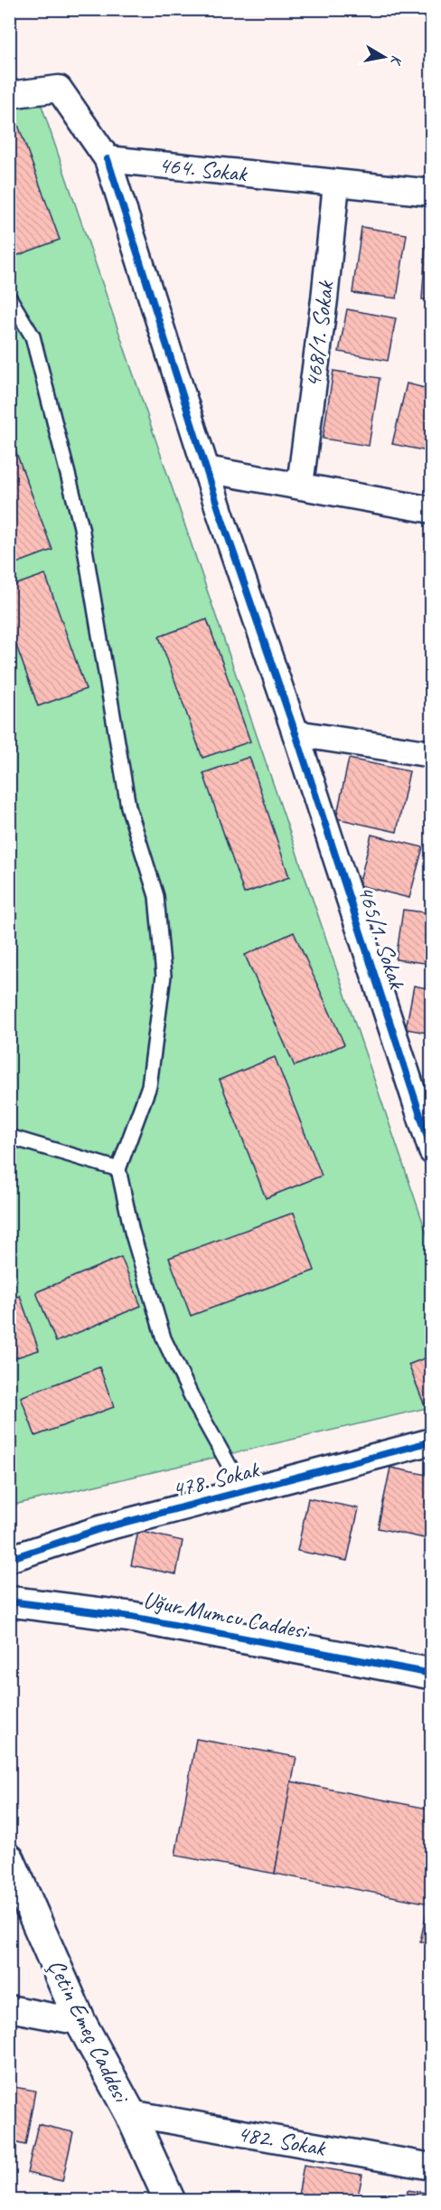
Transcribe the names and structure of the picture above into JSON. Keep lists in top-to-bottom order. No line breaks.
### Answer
{"streets":{"street":["464. Sokak","468/1. Sokak","465/1. Sokak","478. Sokak","Uğur Mumcu Caddesi","Çetin Emeç Caddesi","482. Sokak"]},"crossings":[["464. Sokak","468/1. Sokak"],["464. Sokak","465/1. Sokak"],["Çetin Emeç Caddesi","482. Sokak"]],"north":"right"}
